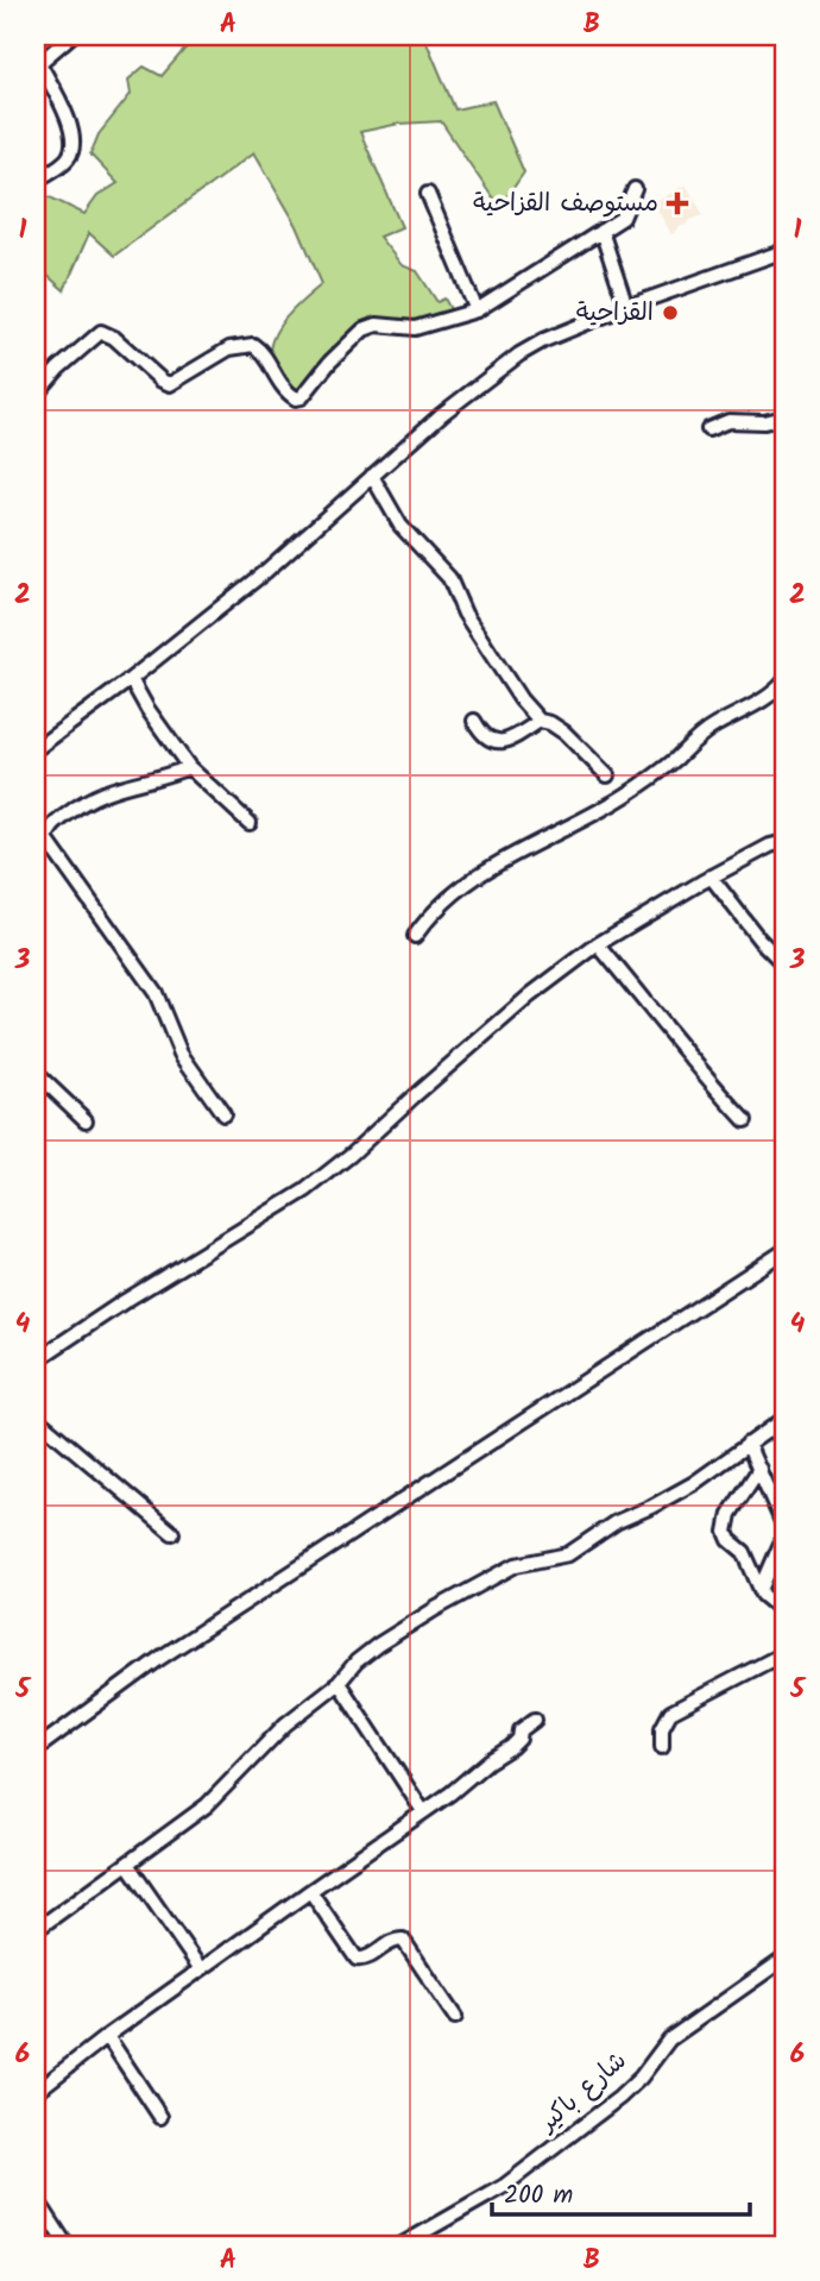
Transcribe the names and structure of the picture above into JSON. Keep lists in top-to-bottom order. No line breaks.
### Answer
{"streets":{"street":["شارع باكير"]},"places":{"health":["مستوصف القزاحية"],"other":["القزاحية"]},"scale_bar":"200 m","grid":{"columns":["A","B"],"rows":["1","2","3","4","5","6"]}}
